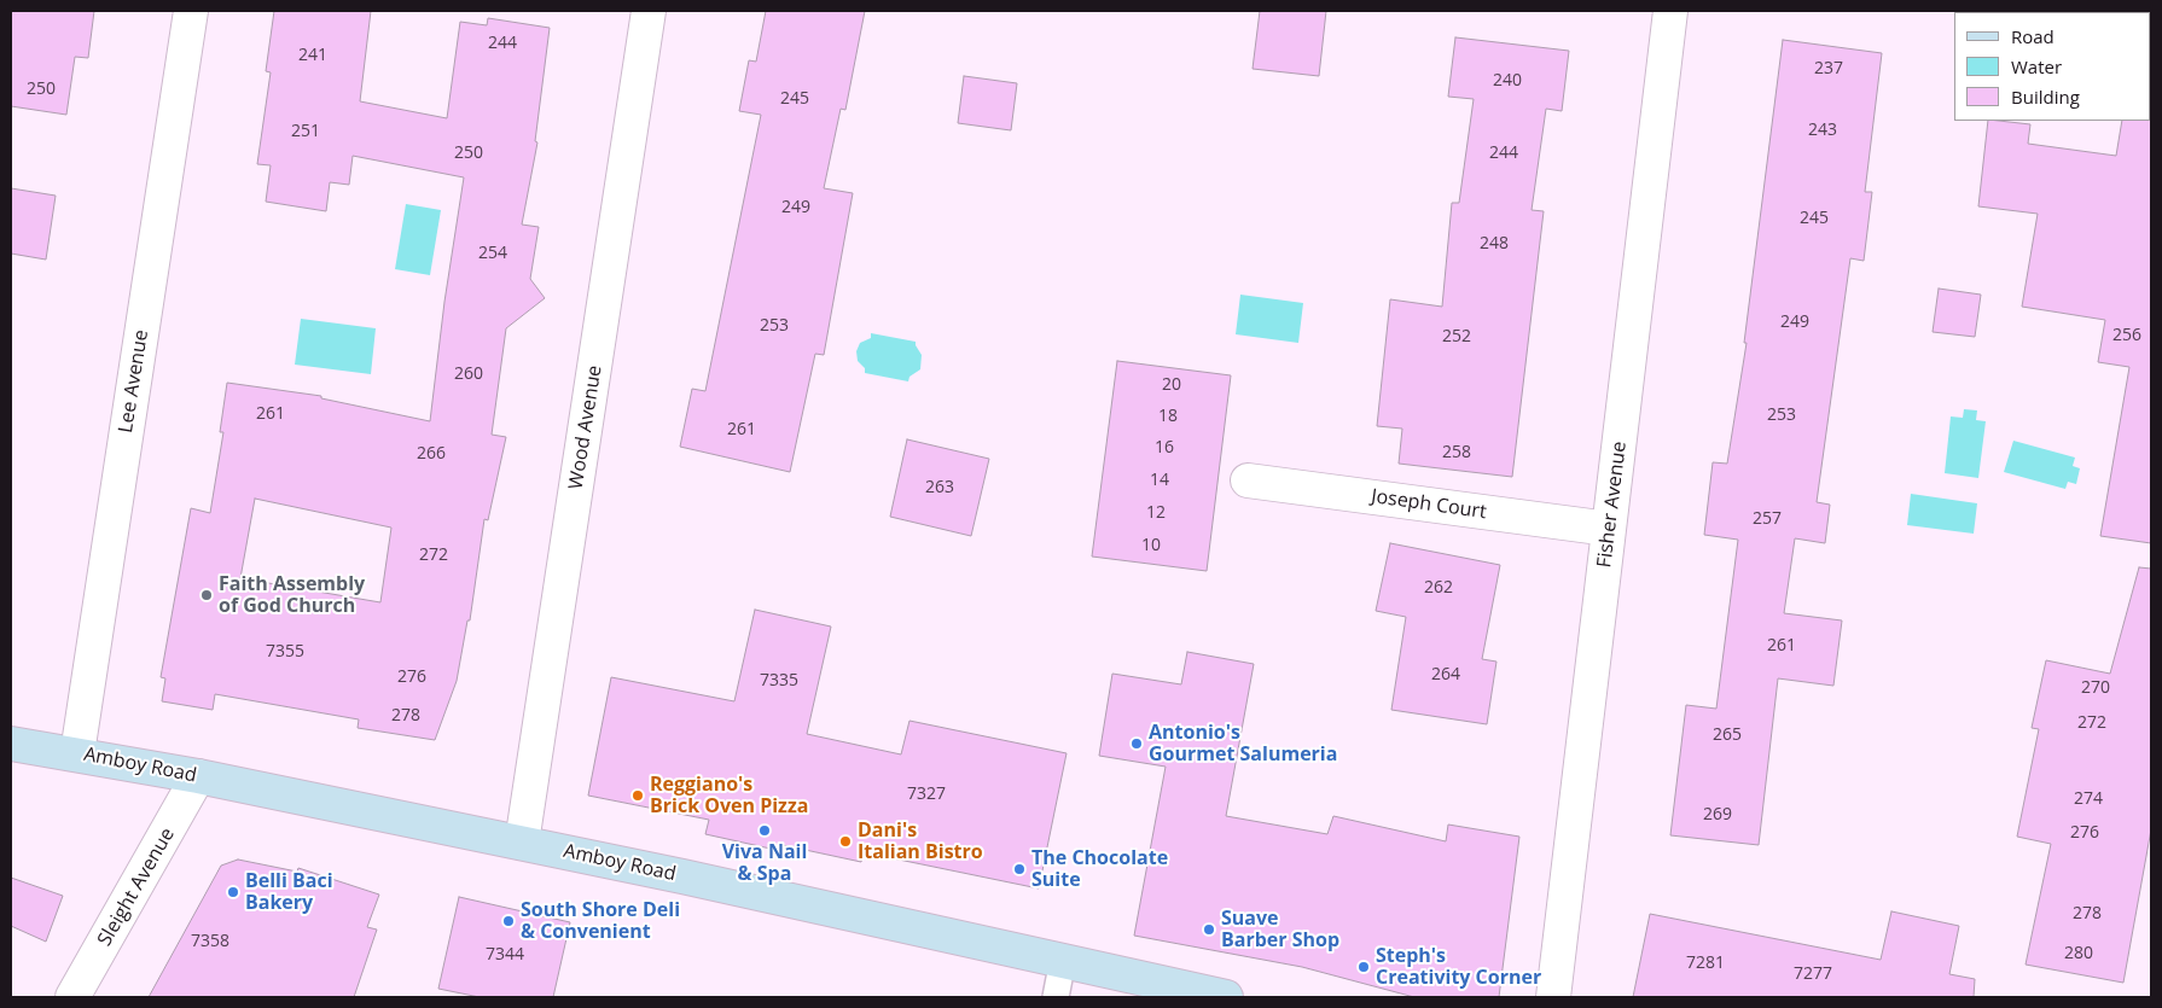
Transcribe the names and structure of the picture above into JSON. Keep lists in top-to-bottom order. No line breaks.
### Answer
{"streets":{"main road":["Amboy Road"],"street":["Lee Avenue","Wood Avenue","Joseph Court","Fisher Avenue","Sleight Avenue"]},"crossings":[["Lee Avenue","Amboy Road"],["Wood Avenue","Amboy Road"],["Joseph Court","Fisher Avenue"],["Amboy Road","Sleight Avenue"]],"places":["Faith Assembly of God Church","Antonio's Gourmet Salumeria","Reggiano's Brick Oven Pizza","Viva Nail & Spa","Dani's Italian Bistro","The Chocolate Suite","Belli Baci Bakery","South Shore Deli & Convenient","Suave Barber Shop","Steph's Creativity Corner"],"house_numbers":["244","241","237","240","250","245","243","251","250","244","249","245","248","254","249","253","256","252","260","20","261","253","18","261","16","258","266","14","263","12","257","10","272","262","261","7355","264","276","7335","270","278","272","265","7327","274","269","276","278","7358","280","7344","7281","7277"],"legend":["Road","Water","Building"]}
